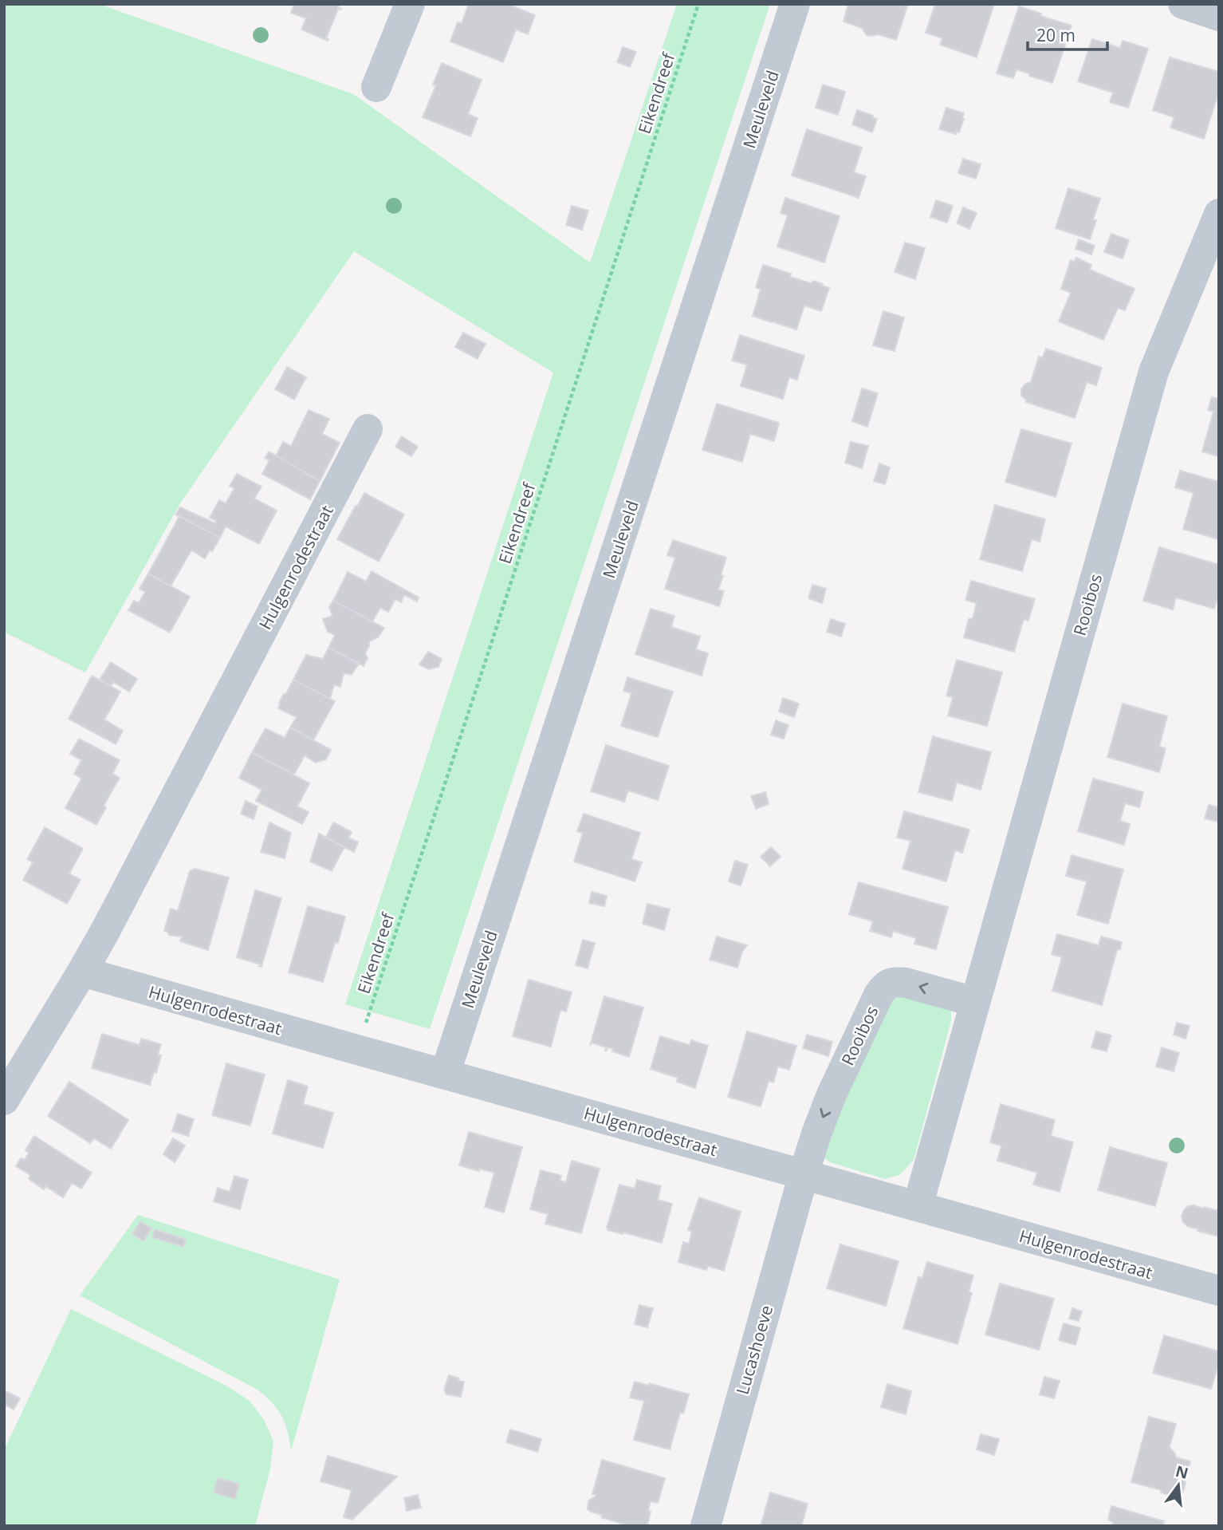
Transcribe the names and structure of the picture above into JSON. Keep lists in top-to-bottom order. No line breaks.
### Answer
{"streets":{"street":["Meuleveld","Hulgenrodestraat","Rooibos","Lucashoeve"],"path":["Eikendreef"]},"crossings":[["Eikendreef","Hulgenrodestraat"],["Meuleveld","Hulgenrodestraat"],["Hulgenrodestraat","Rooibos"],["Hulgenrodestraat","Lucashoeve"],["Rooibos","Lucashoeve"]],"scale_bar":"20 m","north":"top"}
